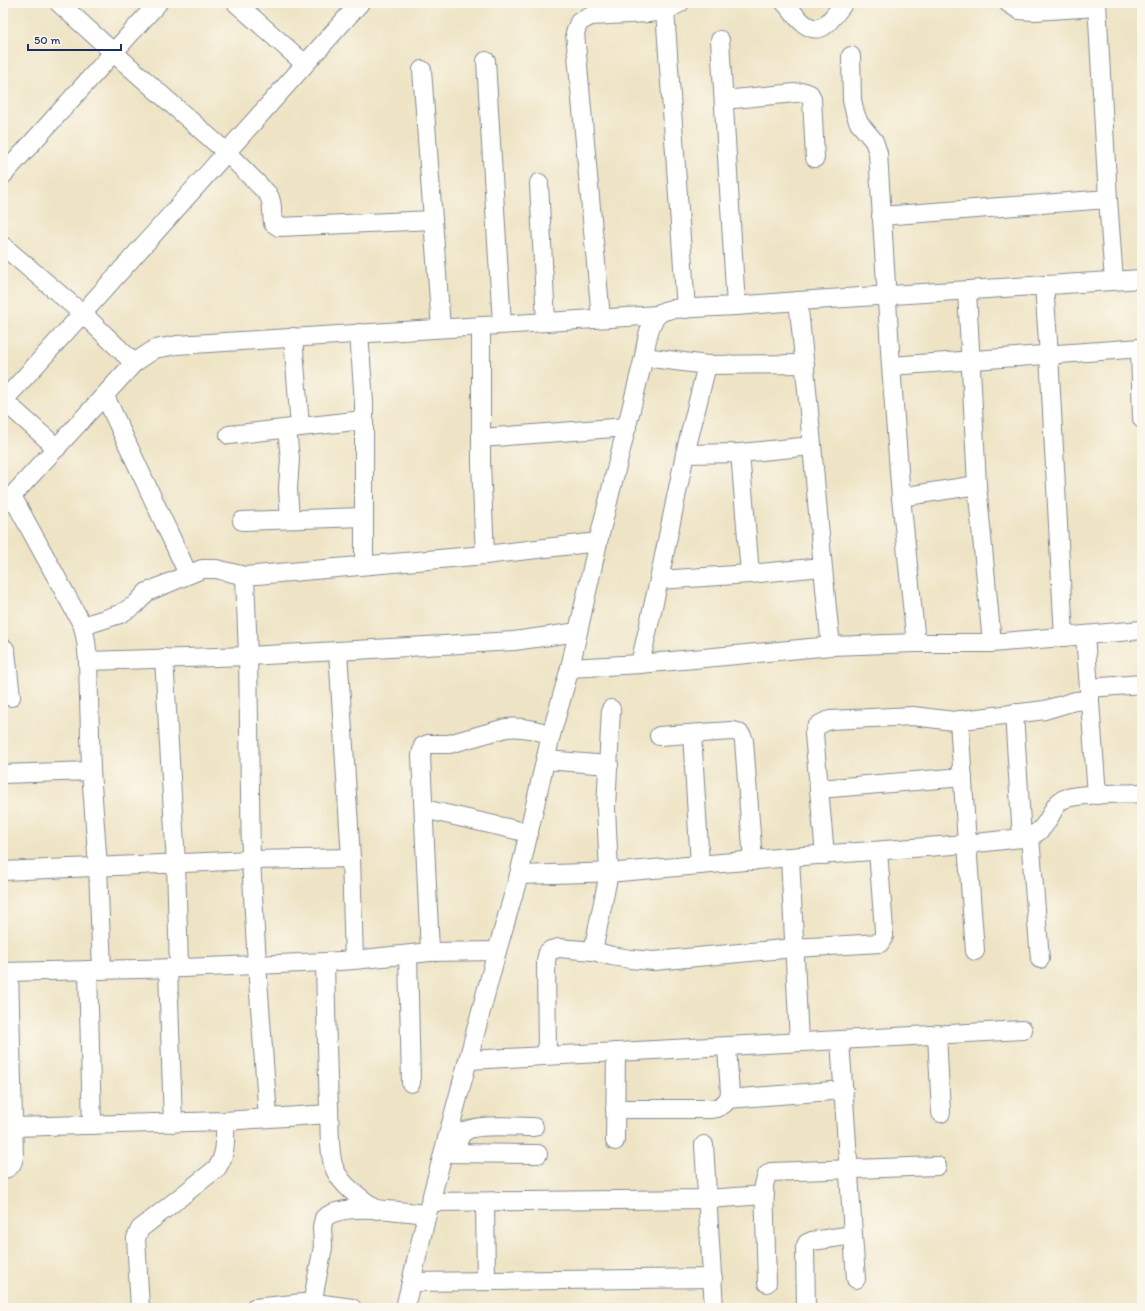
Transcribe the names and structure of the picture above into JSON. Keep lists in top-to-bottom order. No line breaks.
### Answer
{"scale_bar":"50 m"}
